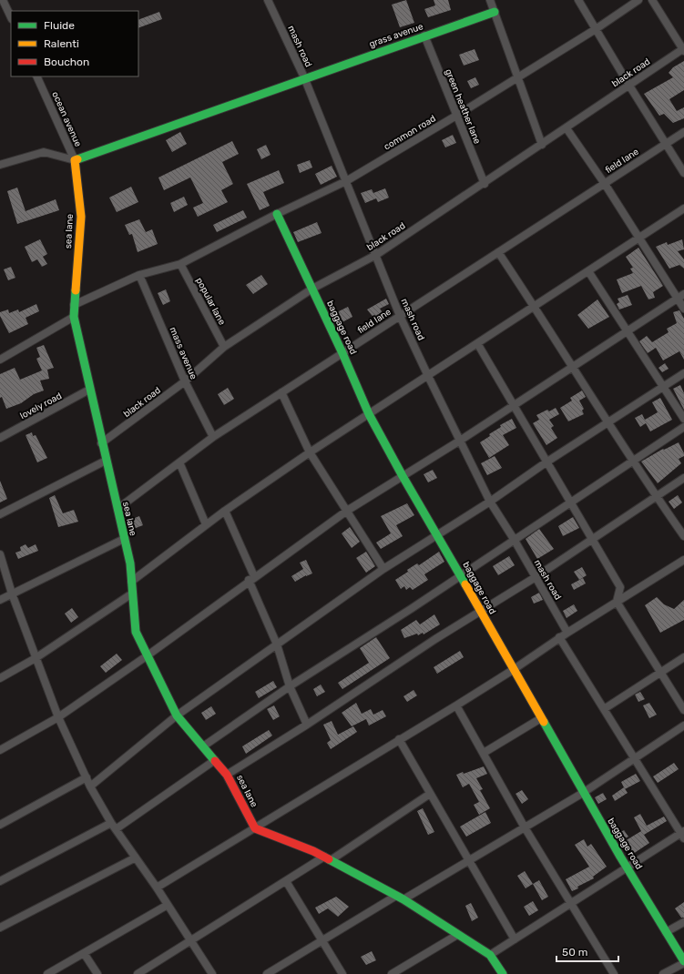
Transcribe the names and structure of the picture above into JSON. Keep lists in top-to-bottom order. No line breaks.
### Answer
{"streets":{"street":["grass avenue","mash road","black road","green heather lane","ocean avenue","common road","field lane","sea lane","popular lane","baggage road","mass avenue","lovely road"]},"crossings":[["grass avenue","mash road"],["grass avenue","green heather lane"],["mash road","black road"],["mash road","common road"],["mash road","field lane"],["black road","green heather lane"],["black road","sea lane"],["black road","popular lane"],["black road","baggage road"],["black road","mass avenue"],["green heather lane","common road"],["ocean avenue","sea lane"],["common road","sea lane"],["common road","popular lane"],["common road","baggage road"],["common road","mass avenue"],["field lane","sea lane"],["field lane","baggage road"],["field lane","mass avenue"],["sea lane","lovely road"]],"legend":["Fluide","Ralenti","Bouchon"],"scale_bar":"50 m"}
